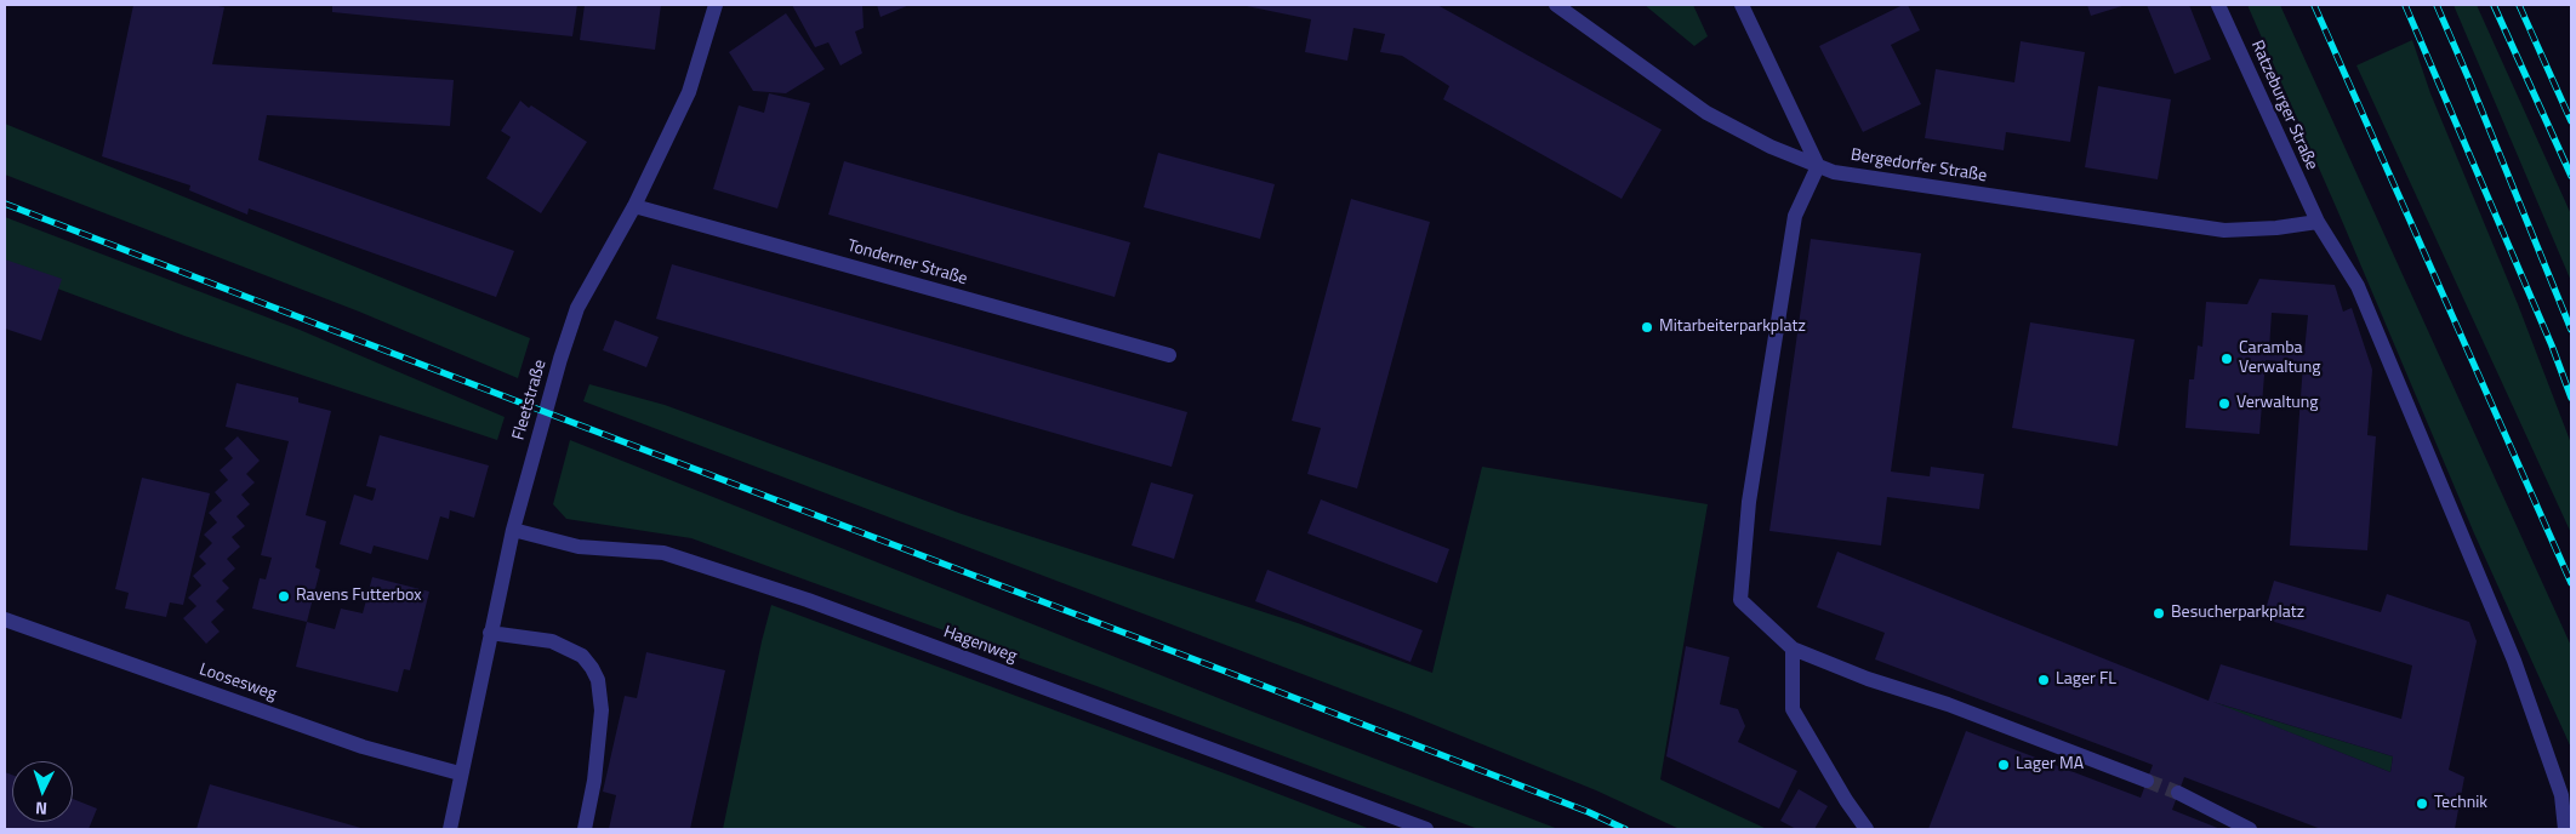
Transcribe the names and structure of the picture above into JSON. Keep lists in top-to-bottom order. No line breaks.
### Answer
{"streets":{"street":["Ratzeburger Straße","Bergedorfer Straße","Tonderner Straße","Fleetstraße","Hagenweg","Loosesweg"]},"crossings":[["Ratzeburger Straße","Bergedorfer Straße"],["Tonderner Straße","Fleetstraße"],["Fleetstraße","Hagenweg"],["Fleetstraße","Loosesweg"]],"places":["Mitarbeiterparkplatz","Caramba Verwaltung","Verwaltung","Ravens Futterbox","Besucherparkplatz","Lager FL","Lager MA","Technik"],"north":"bottom"}
